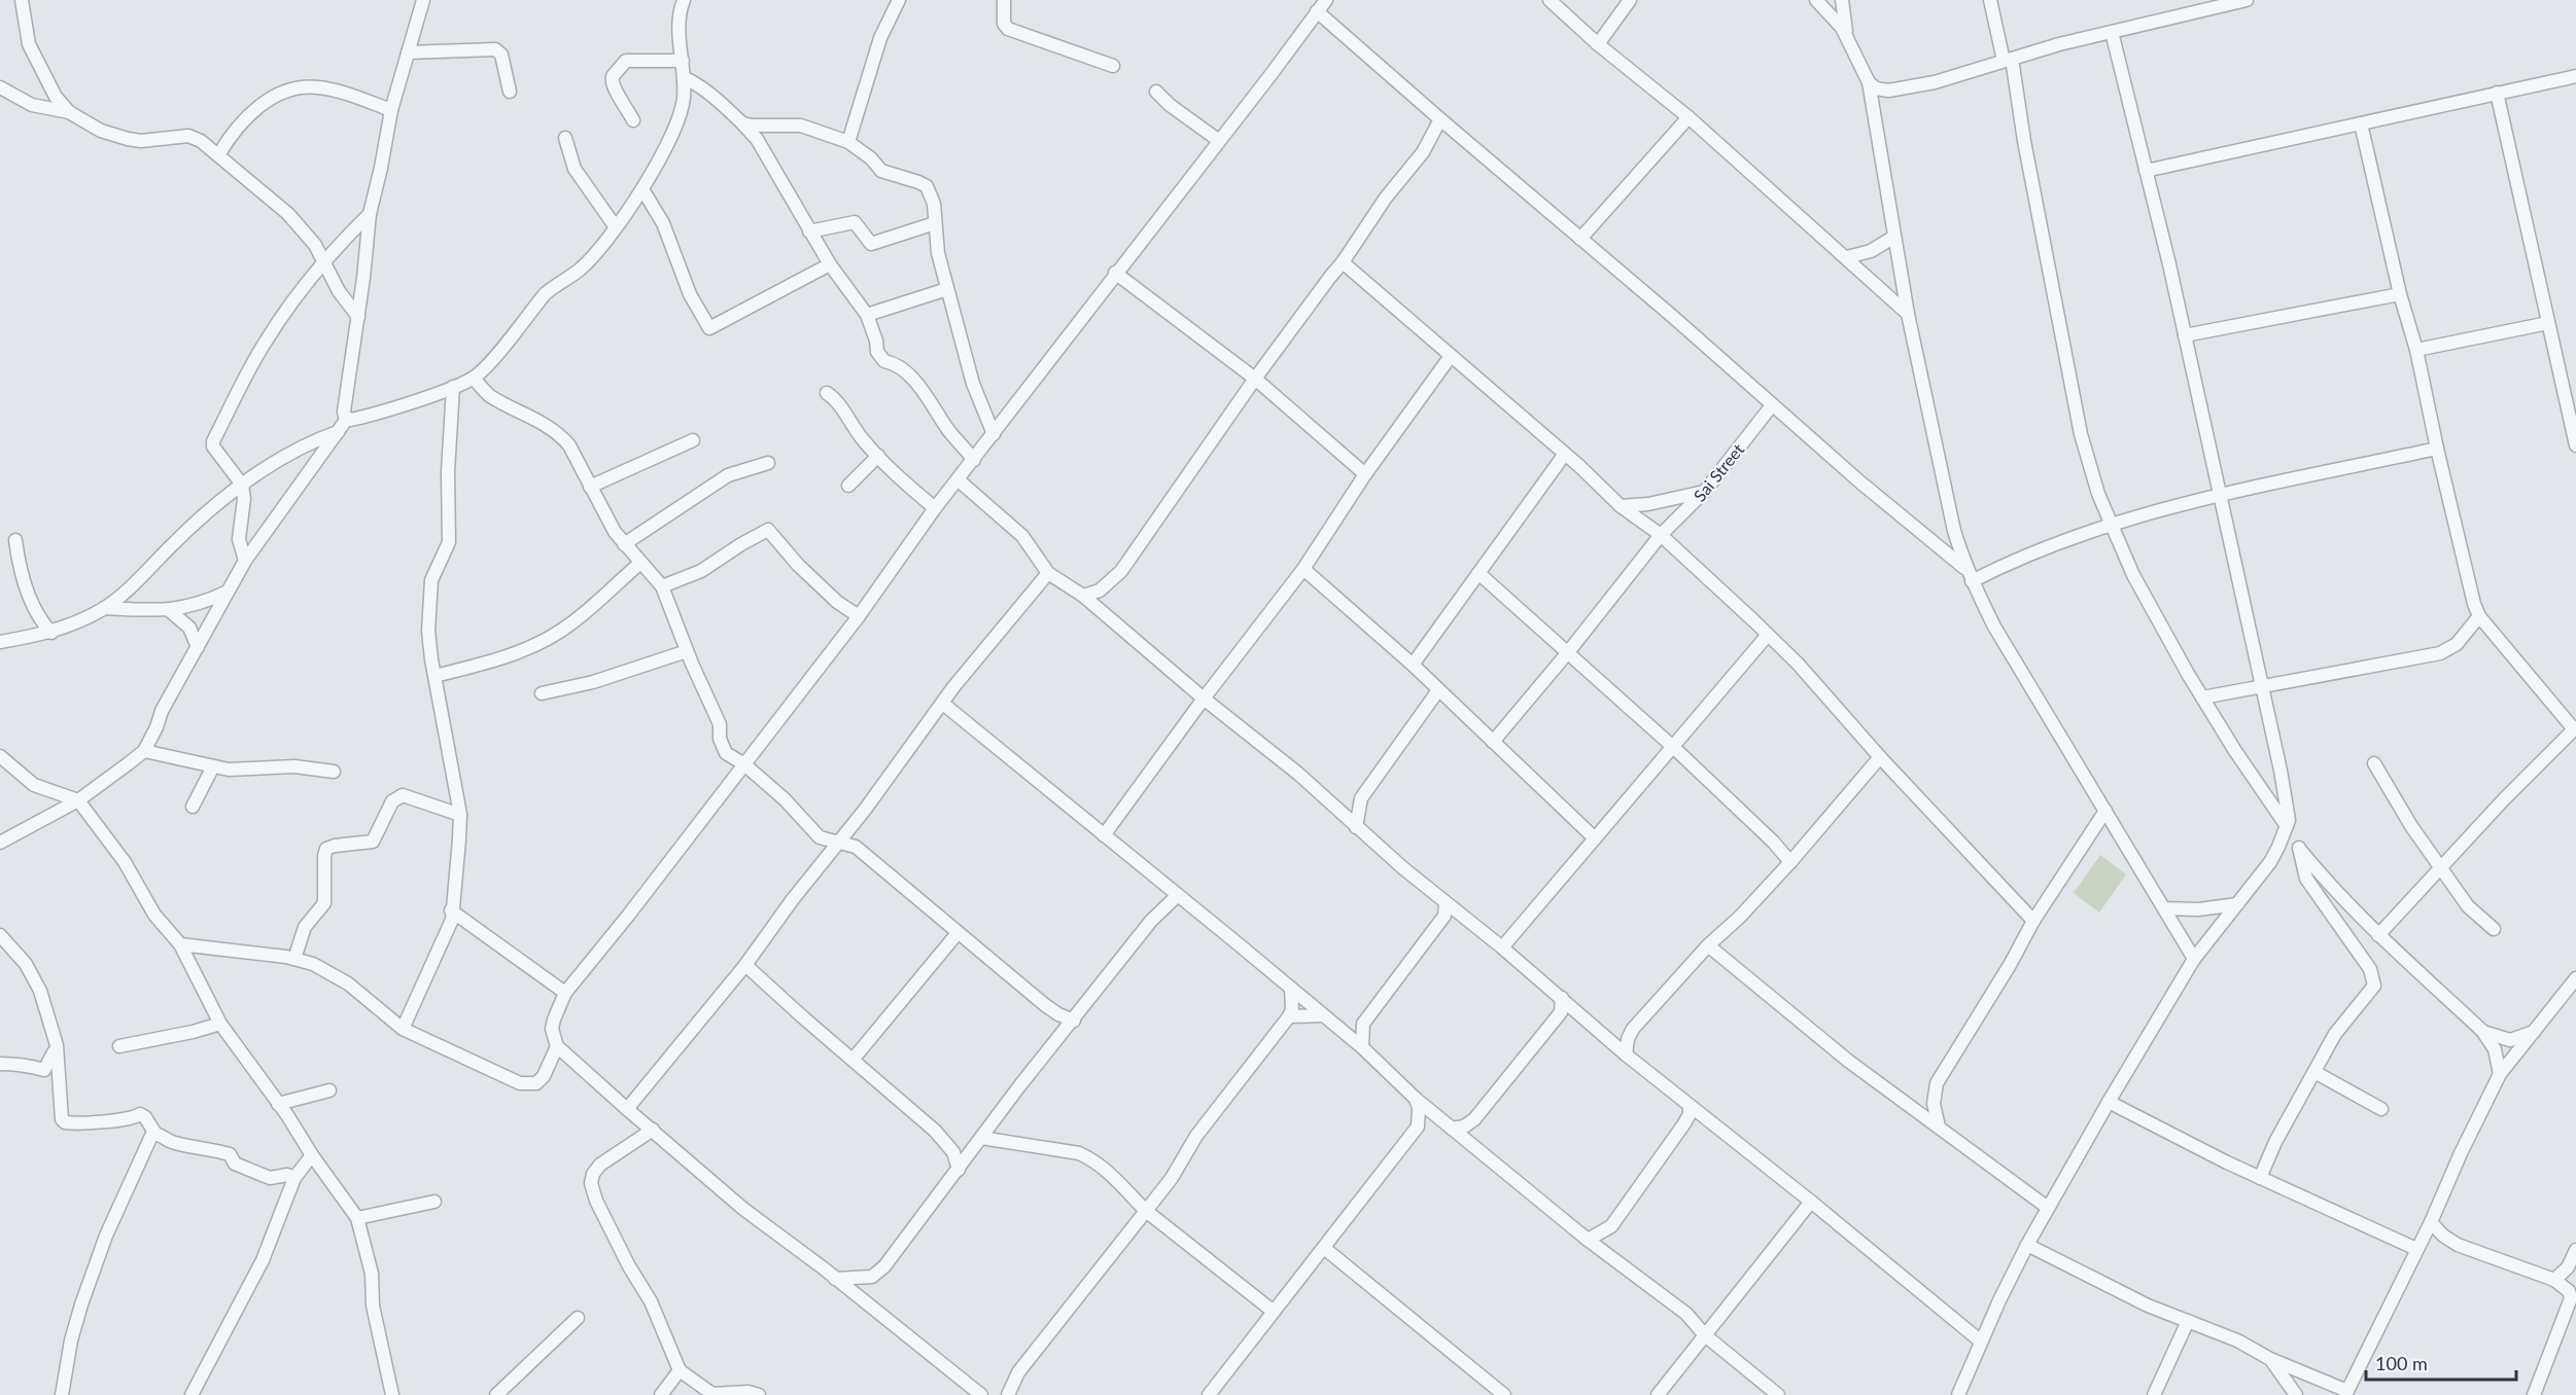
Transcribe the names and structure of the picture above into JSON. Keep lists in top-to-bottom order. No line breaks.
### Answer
{"streets":{"street":["Sai Street"]},"scale_bar":"100 m"}
